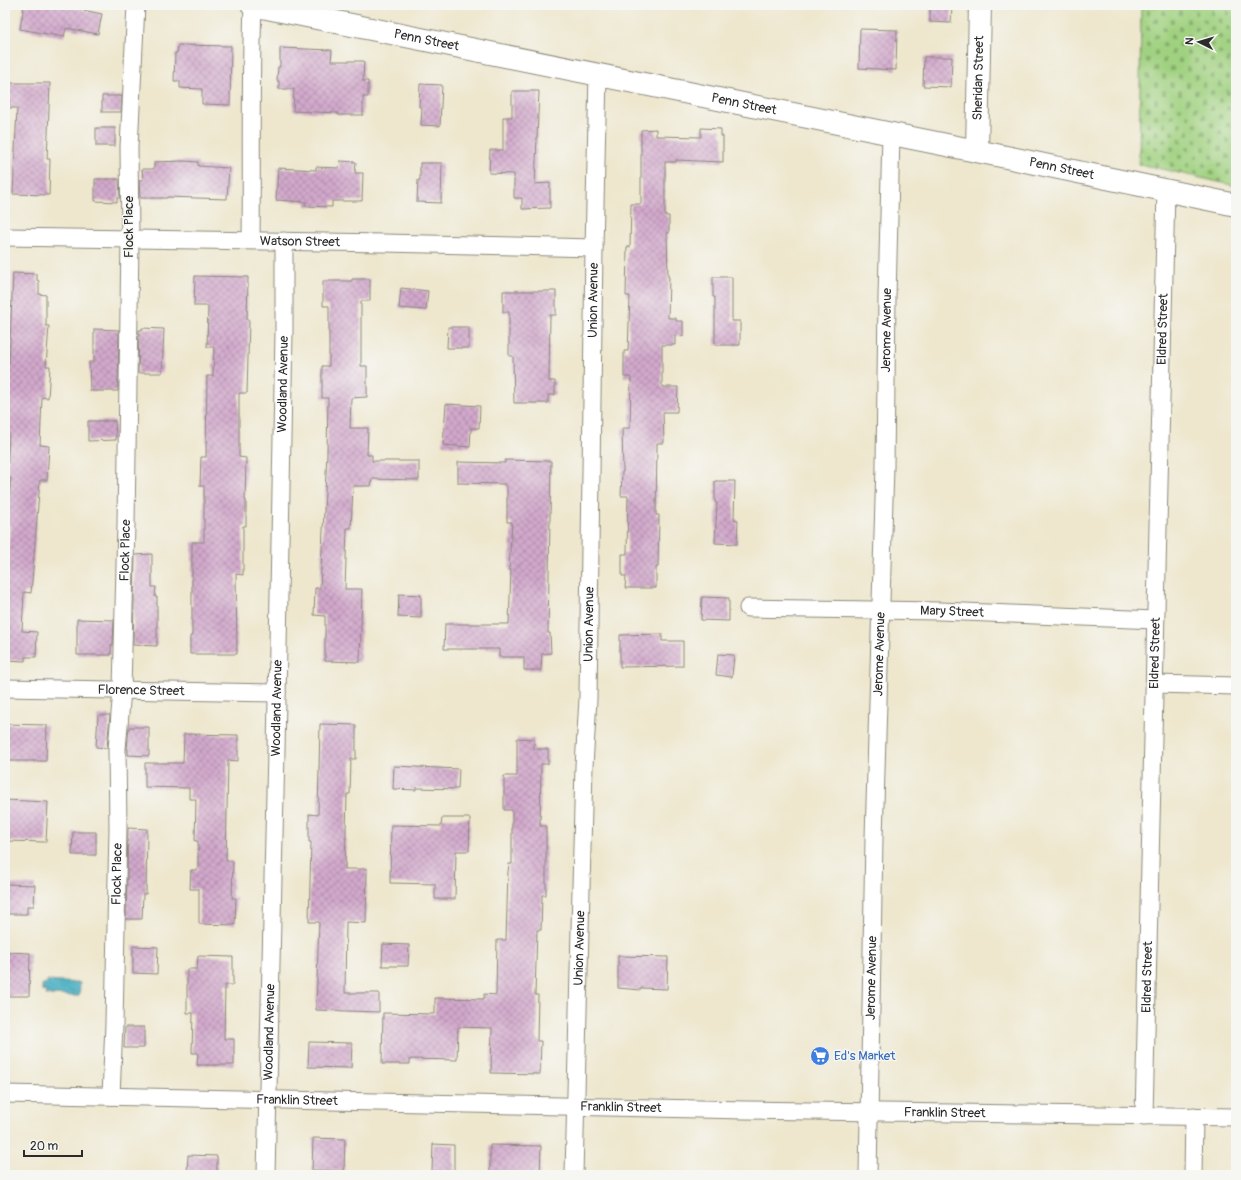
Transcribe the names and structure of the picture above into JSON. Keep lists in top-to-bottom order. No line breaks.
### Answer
{"streets":{"street":["Penn Street","Sheridan Street","Flock Place","Watson Street","Union Avenue","Eldred Street","Jerome Avenue","Woodland Avenue","Mary Street","Florence Street","Franklin Street"]},"crossings":[["Penn Street","Sheridan Street"],["Penn Street","Union Avenue"],["Penn Street","Eldred Street"],["Penn Street","Jerome Avenue"],["Flock Place","Watson Street"],["Flock Place","Florence Street"],["Flock Place","Franklin Street"],["Watson Street","Union Avenue"],["Watson Street","Woodland Avenue"],["Union Avenue","Franklin Street"],["Eldred Street","Mary Street"],["Eldred Street","Franklin Street"],["Jerome Avenue","Mary Street"],["Jerome Avenue","Franklin Street"],["Woodland Avenue","Florence Street"],["Woodland Avenue","Franklin Street"]],"places":{"supermarket":["Ed's Market"]},"scale_bar":"20 m","north":"left"}
